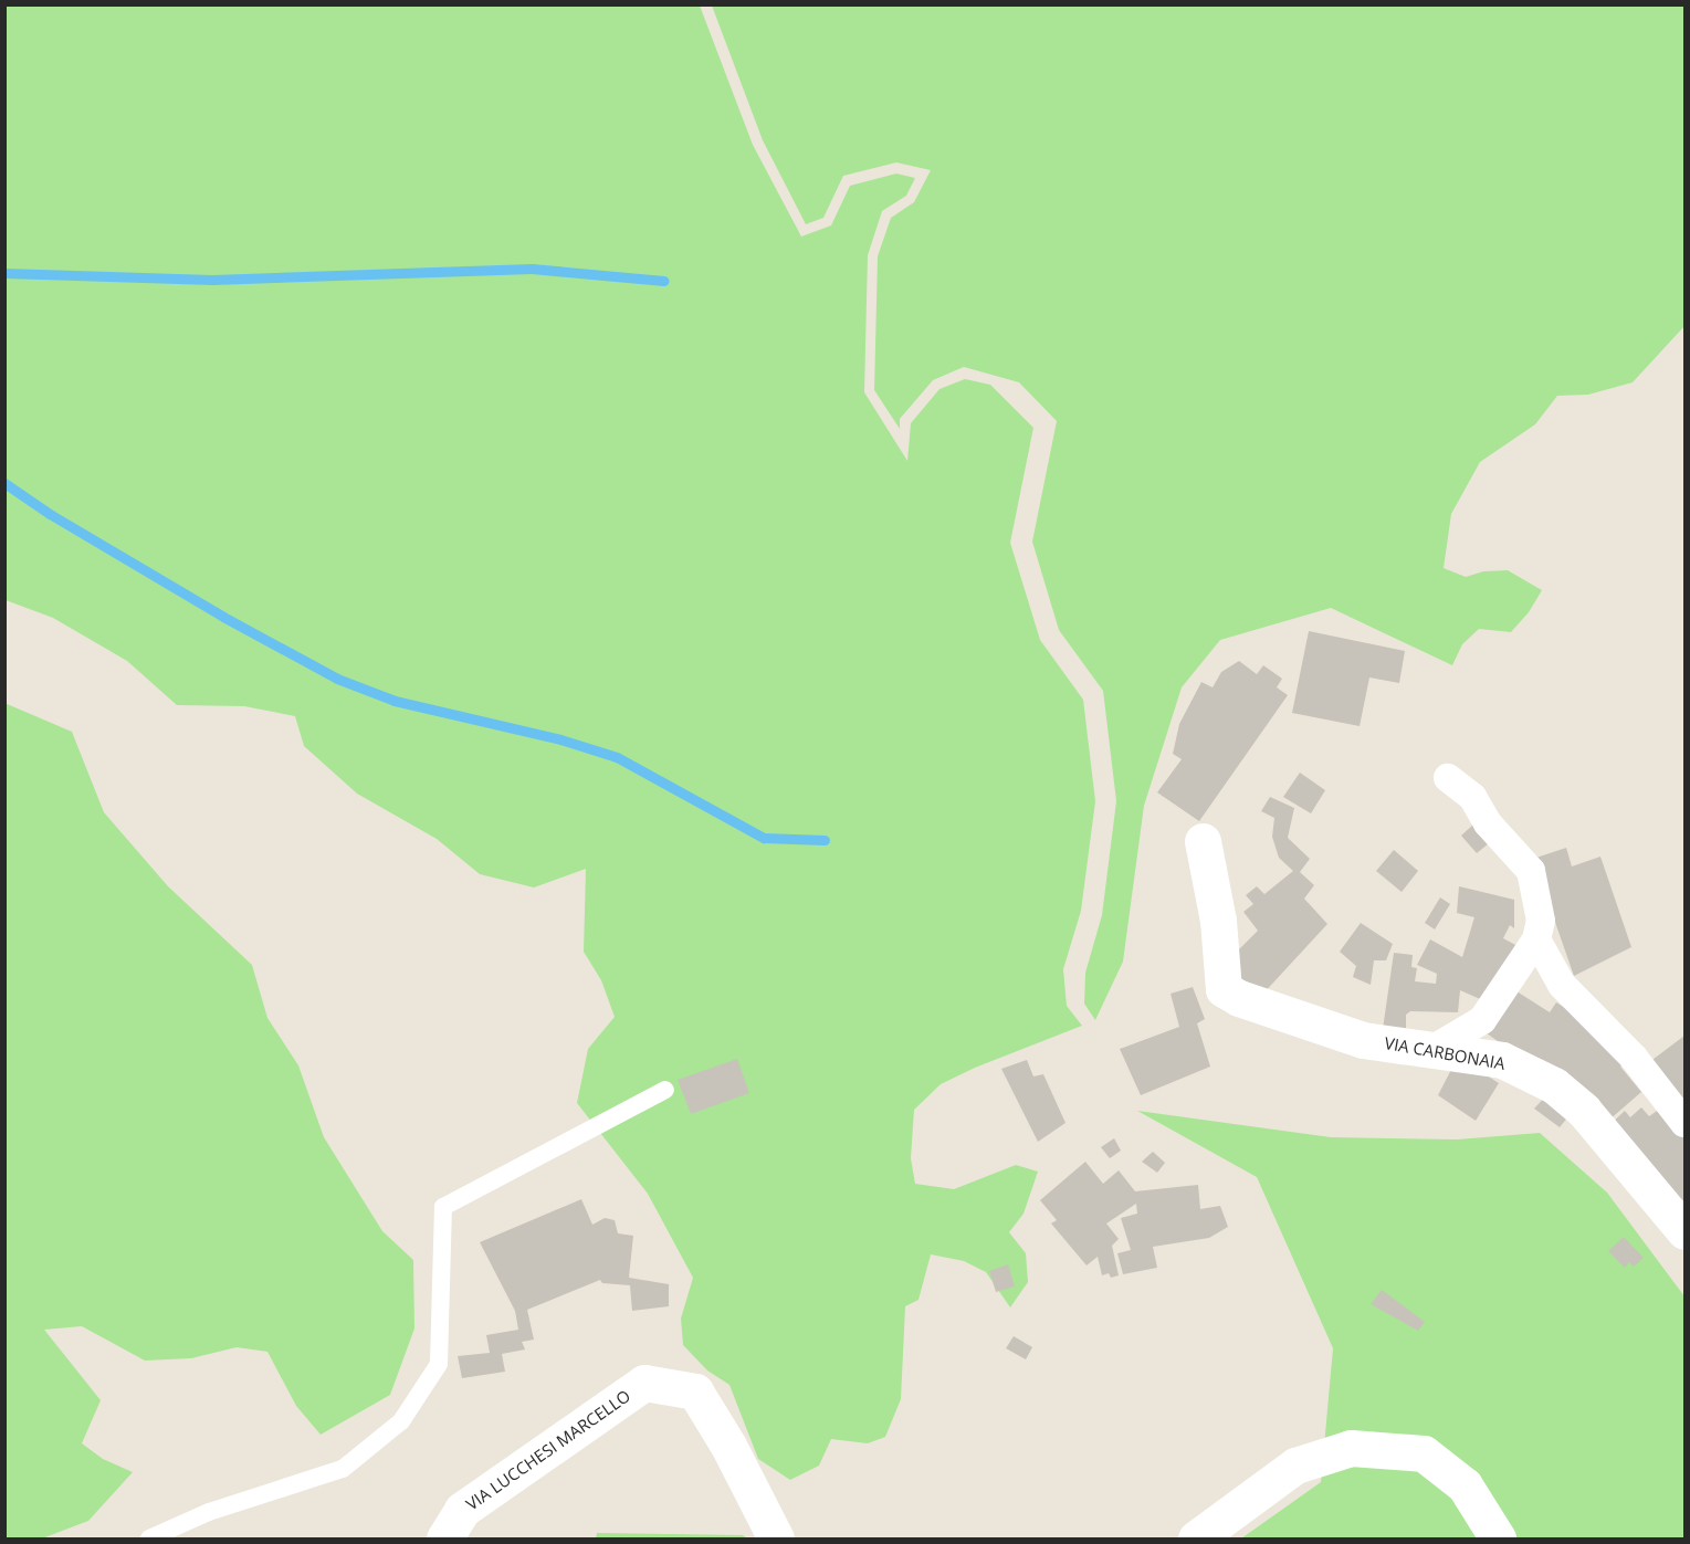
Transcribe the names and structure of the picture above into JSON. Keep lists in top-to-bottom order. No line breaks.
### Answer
{"streets":{"street":["VIA CARBONAIA","VIA LUCCHESI MARCELLO"]}}
